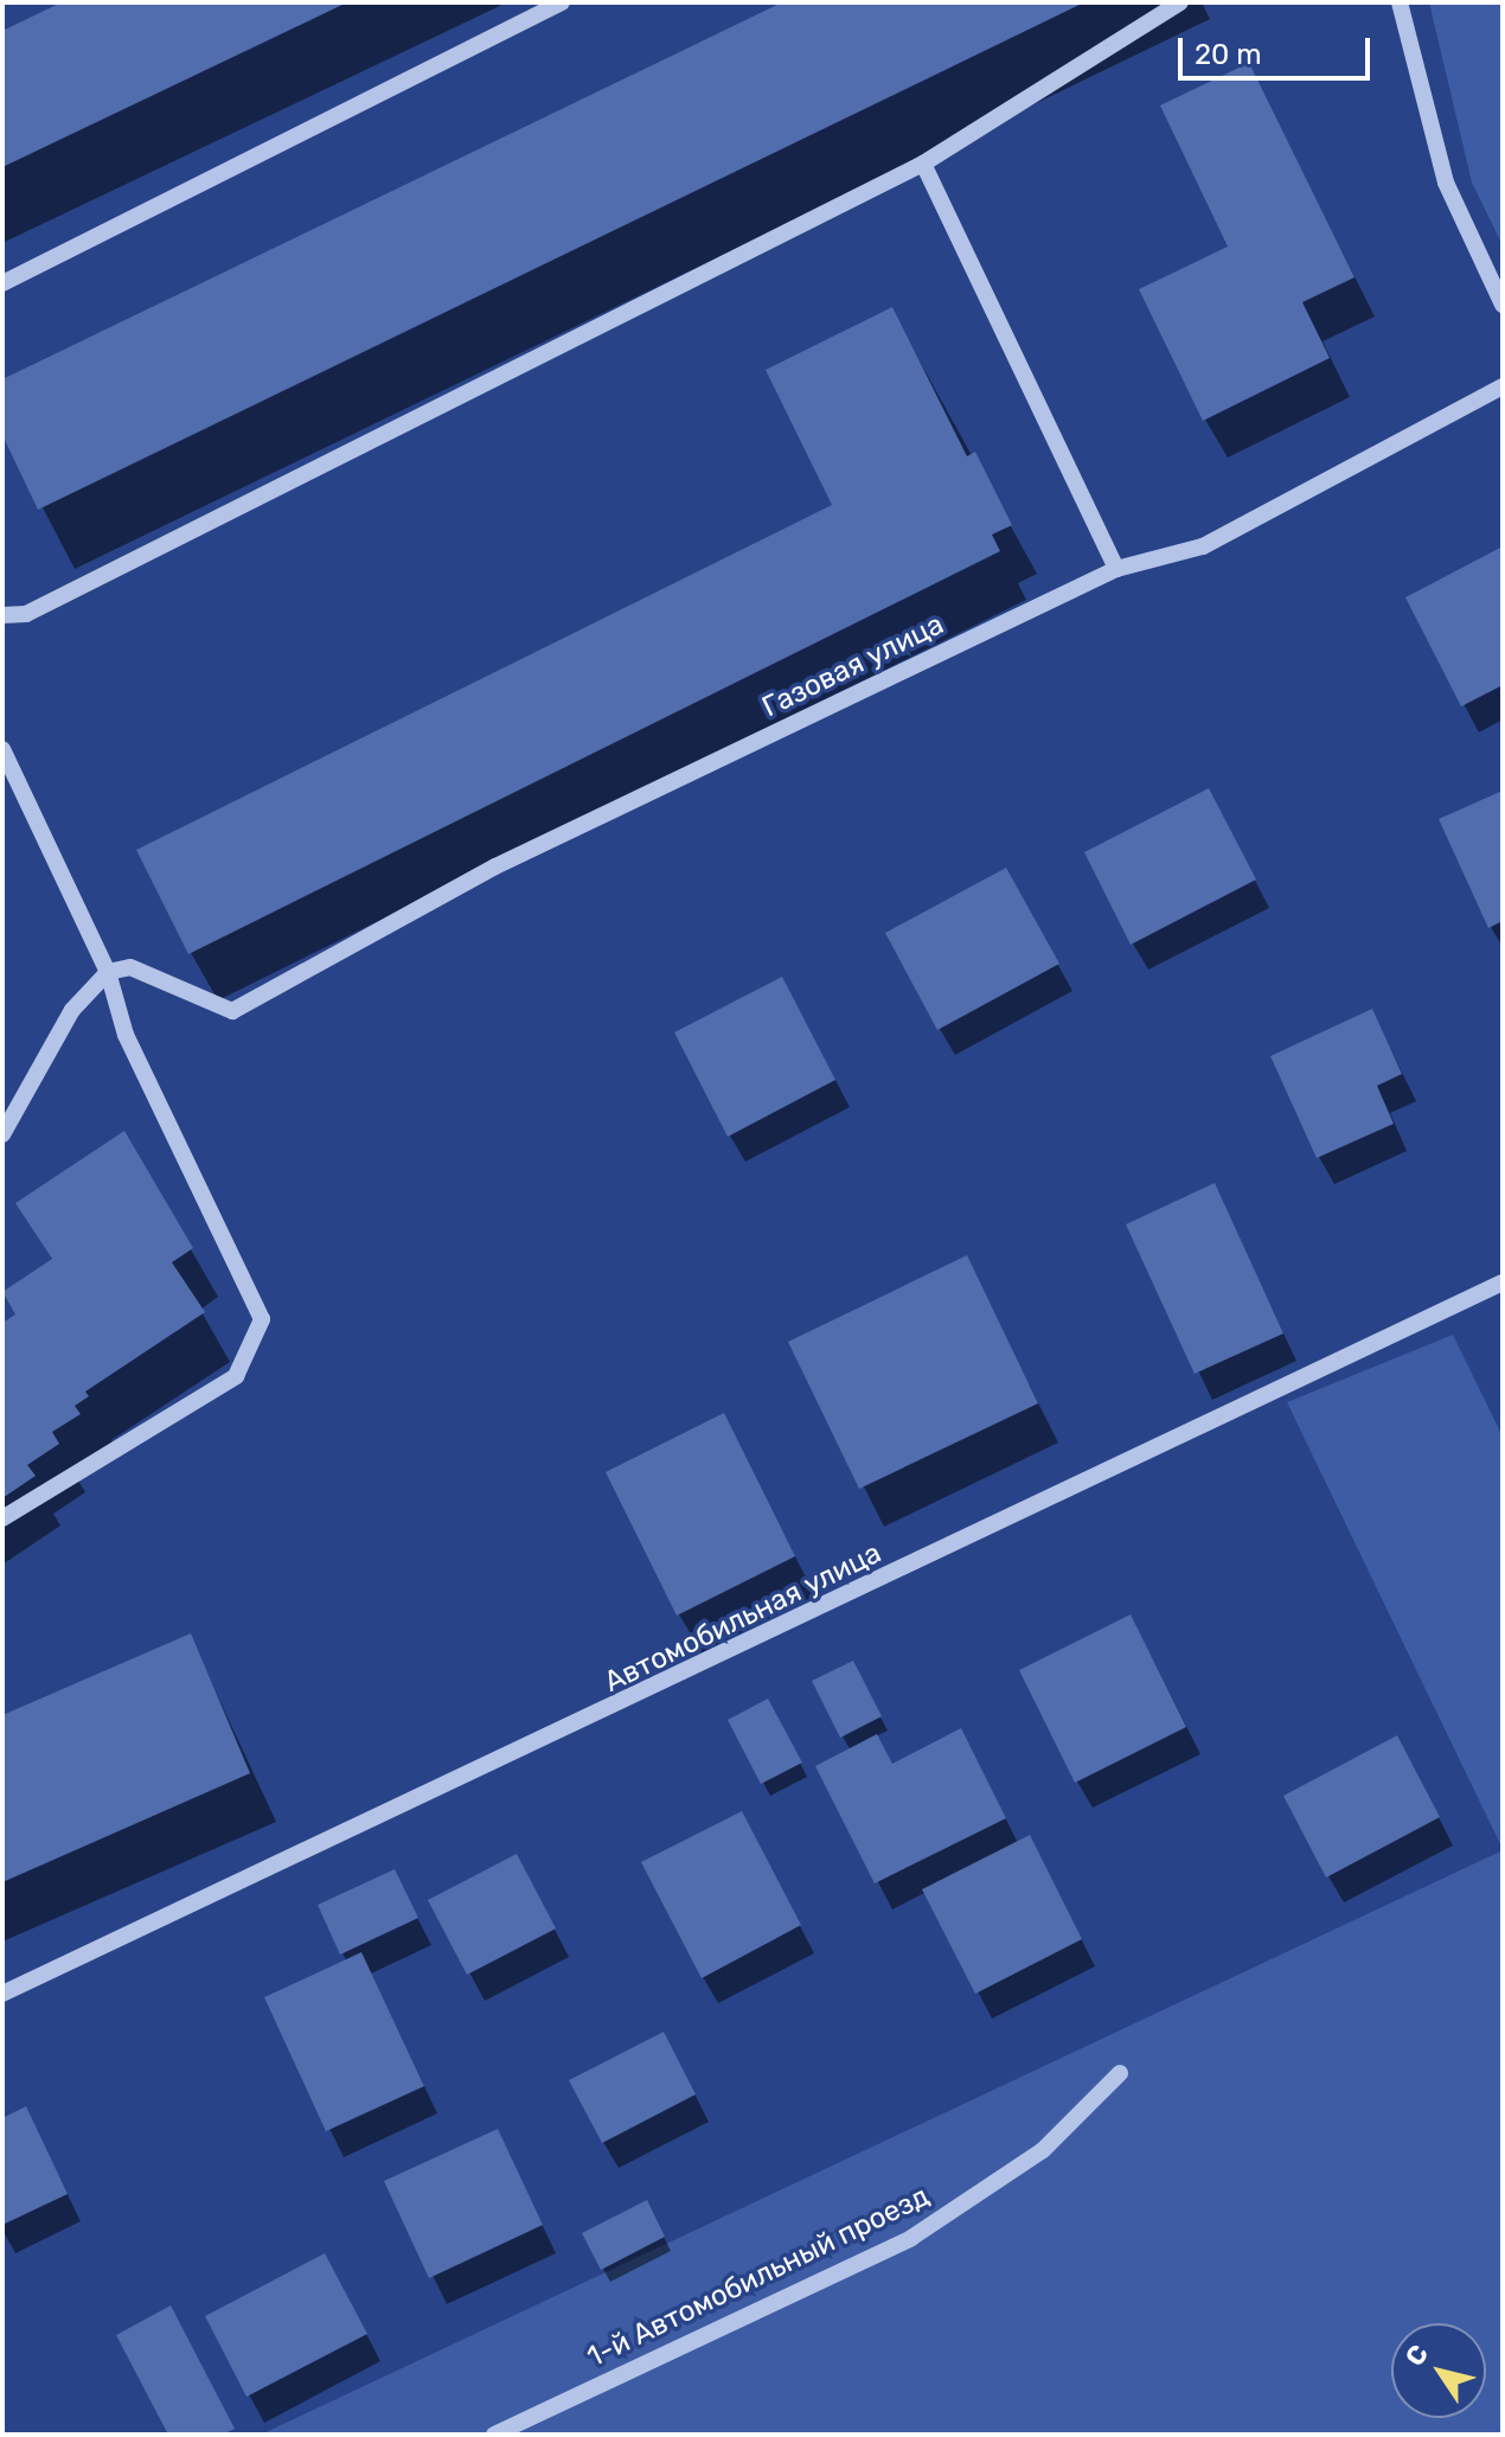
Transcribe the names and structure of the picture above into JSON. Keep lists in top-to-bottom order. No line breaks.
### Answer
{"streets":{"street":["Газовая улица","Автомобильная улица","1-й Автомобильный проезд"]},"scale_bar":"20 m","north":"top left"}
